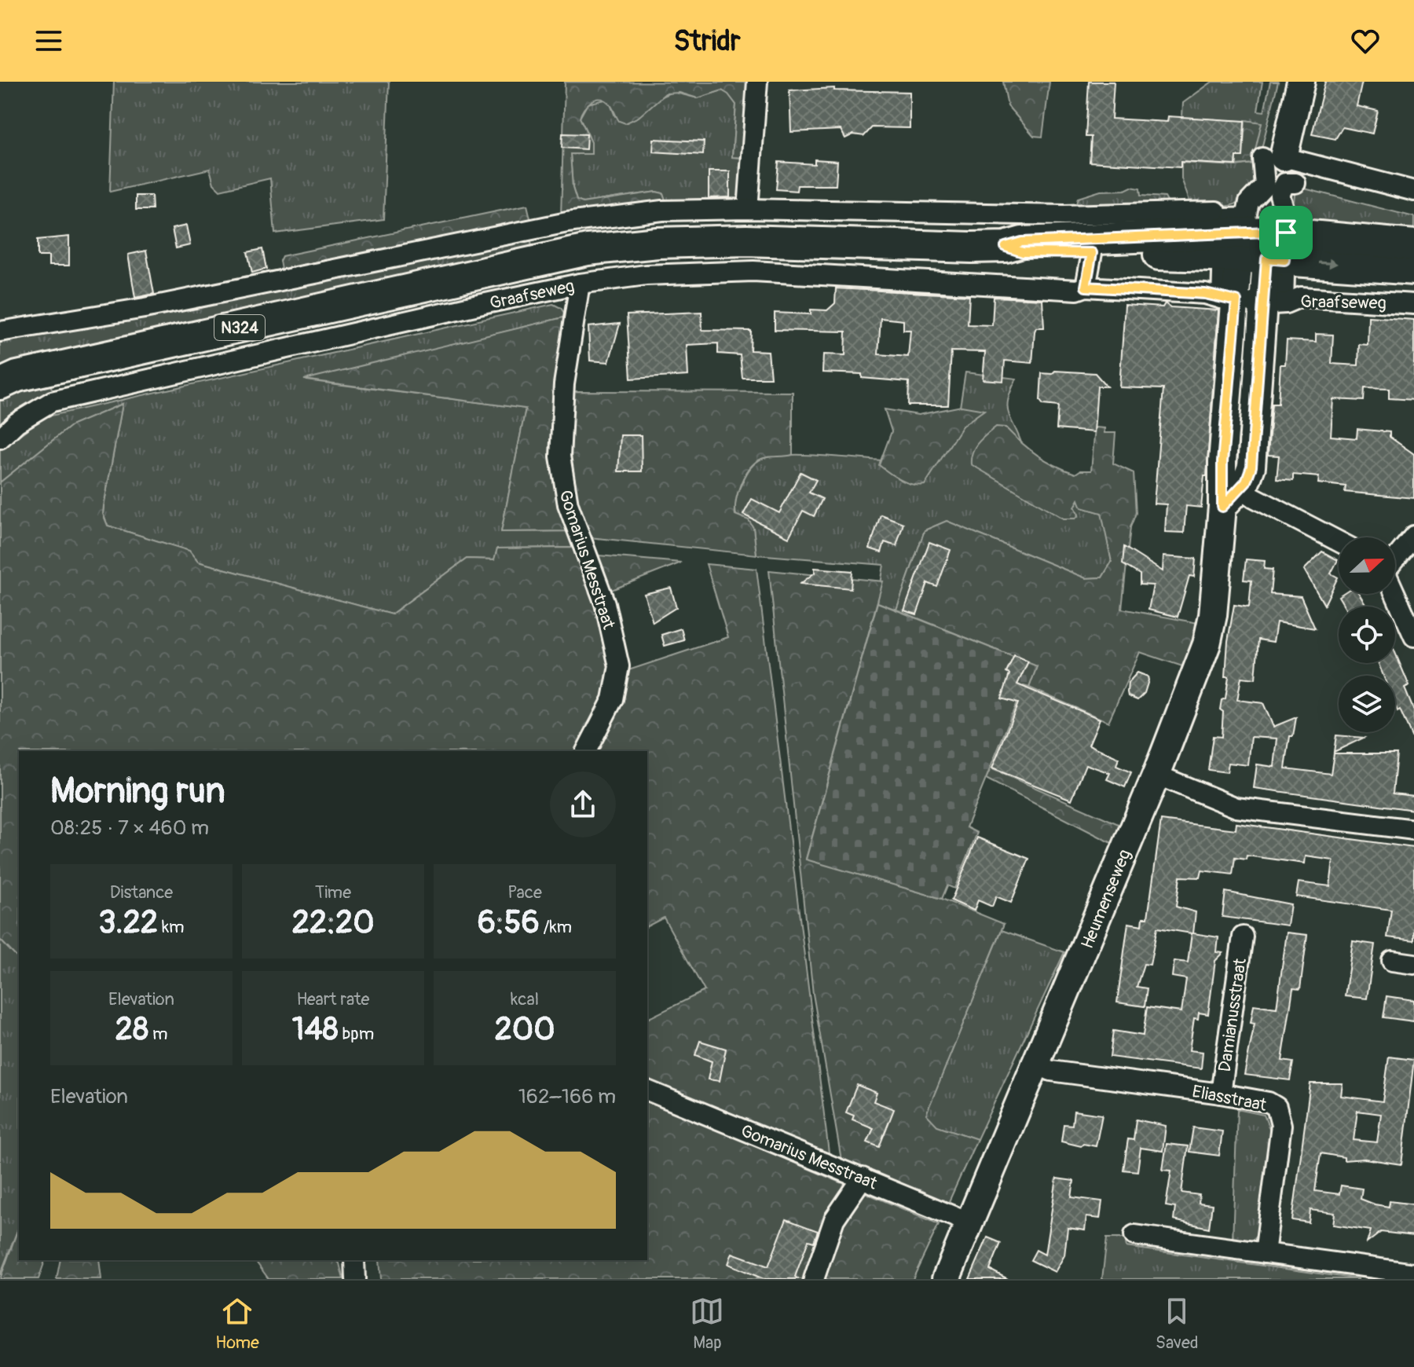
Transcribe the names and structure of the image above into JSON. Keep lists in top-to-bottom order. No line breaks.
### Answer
{"streets":{"main road":["Graafseweg","N324"],"street":["Gomarius Messtraat","Heumenseweg","Damianusstraat","Eliasstraat"]},"crossings":[["Graafseweg","Gomarius Messtraat"],["Graafseweg","Heumenseweg"],["Gomarius Messtraat","Heumenseweg"],["Heumenseweg","Eliasstraat"],["Damianusstraat","Eliasstraat"]],"north":"right","page":{"header":"Stridr","heading":["Morning run","08:25 · 7 × 460 m"],"stats":[["Distance","3.22 km"],["Time","22:20"],["Pace","6:56 /km"],["Elevation","28 m"],["Heart rate","148 bpm"],["kcal","200"]],"chart":["Elevation","162–166 m"],"tabs":["Home","Map","Saved"]}}
